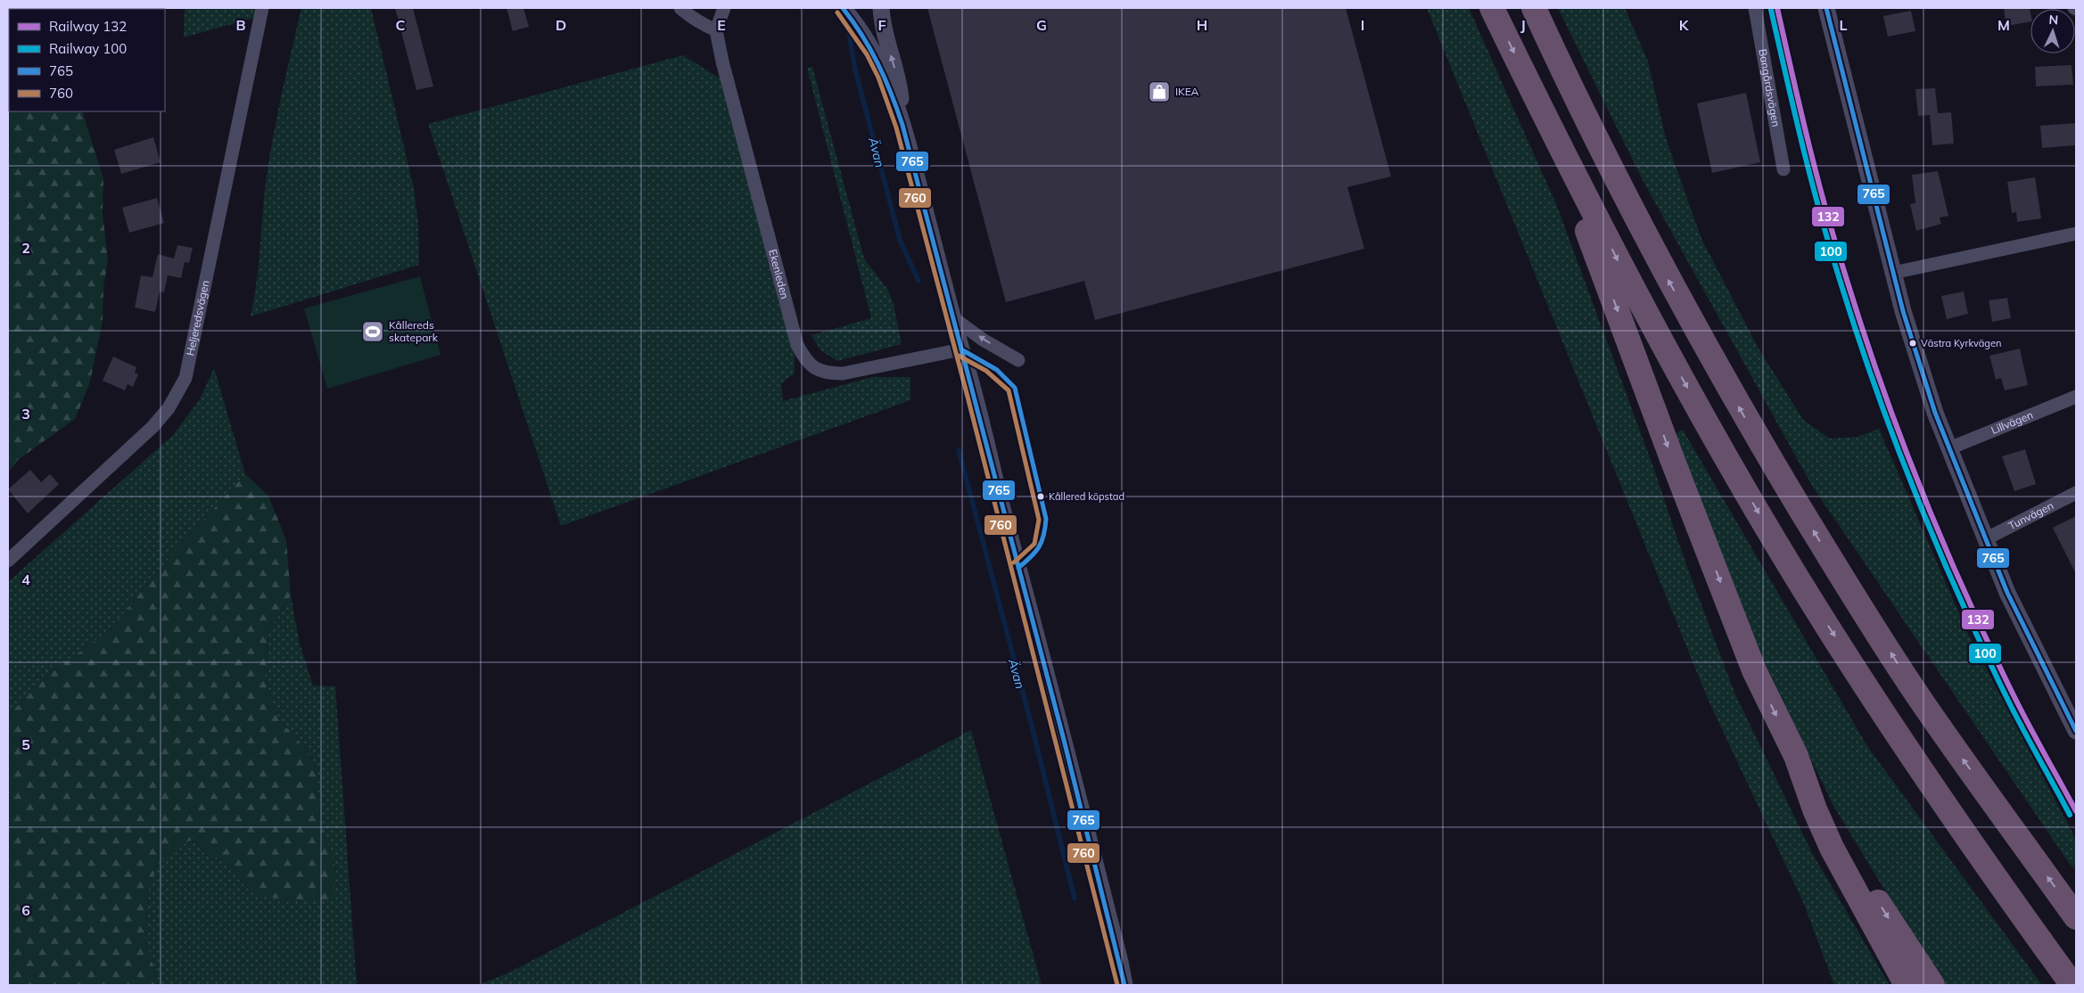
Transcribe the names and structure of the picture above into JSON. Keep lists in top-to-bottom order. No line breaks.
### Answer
{"streets":{"street":["Bangårdsvägen","Ekenleden","Heljeredsvägen","Lillvägen","Tunvägen"]},"water":["Ävan"],"places":{"shop":["IKEA"],"sports":["Kållereds skatepark"],"other":["Västra Kyrkvägen","Kållered köpstad"]},"lines":["rail line 132","transit line 765","rail line 100","transit line 760"],"legend":["Railway 132","Railway 100","765","760"],"north":"top","grid":{"columns":["B","C","D","E","F","G","H","I","J","K","L","M"],"rows":["2","3","4","5","6"]}}
